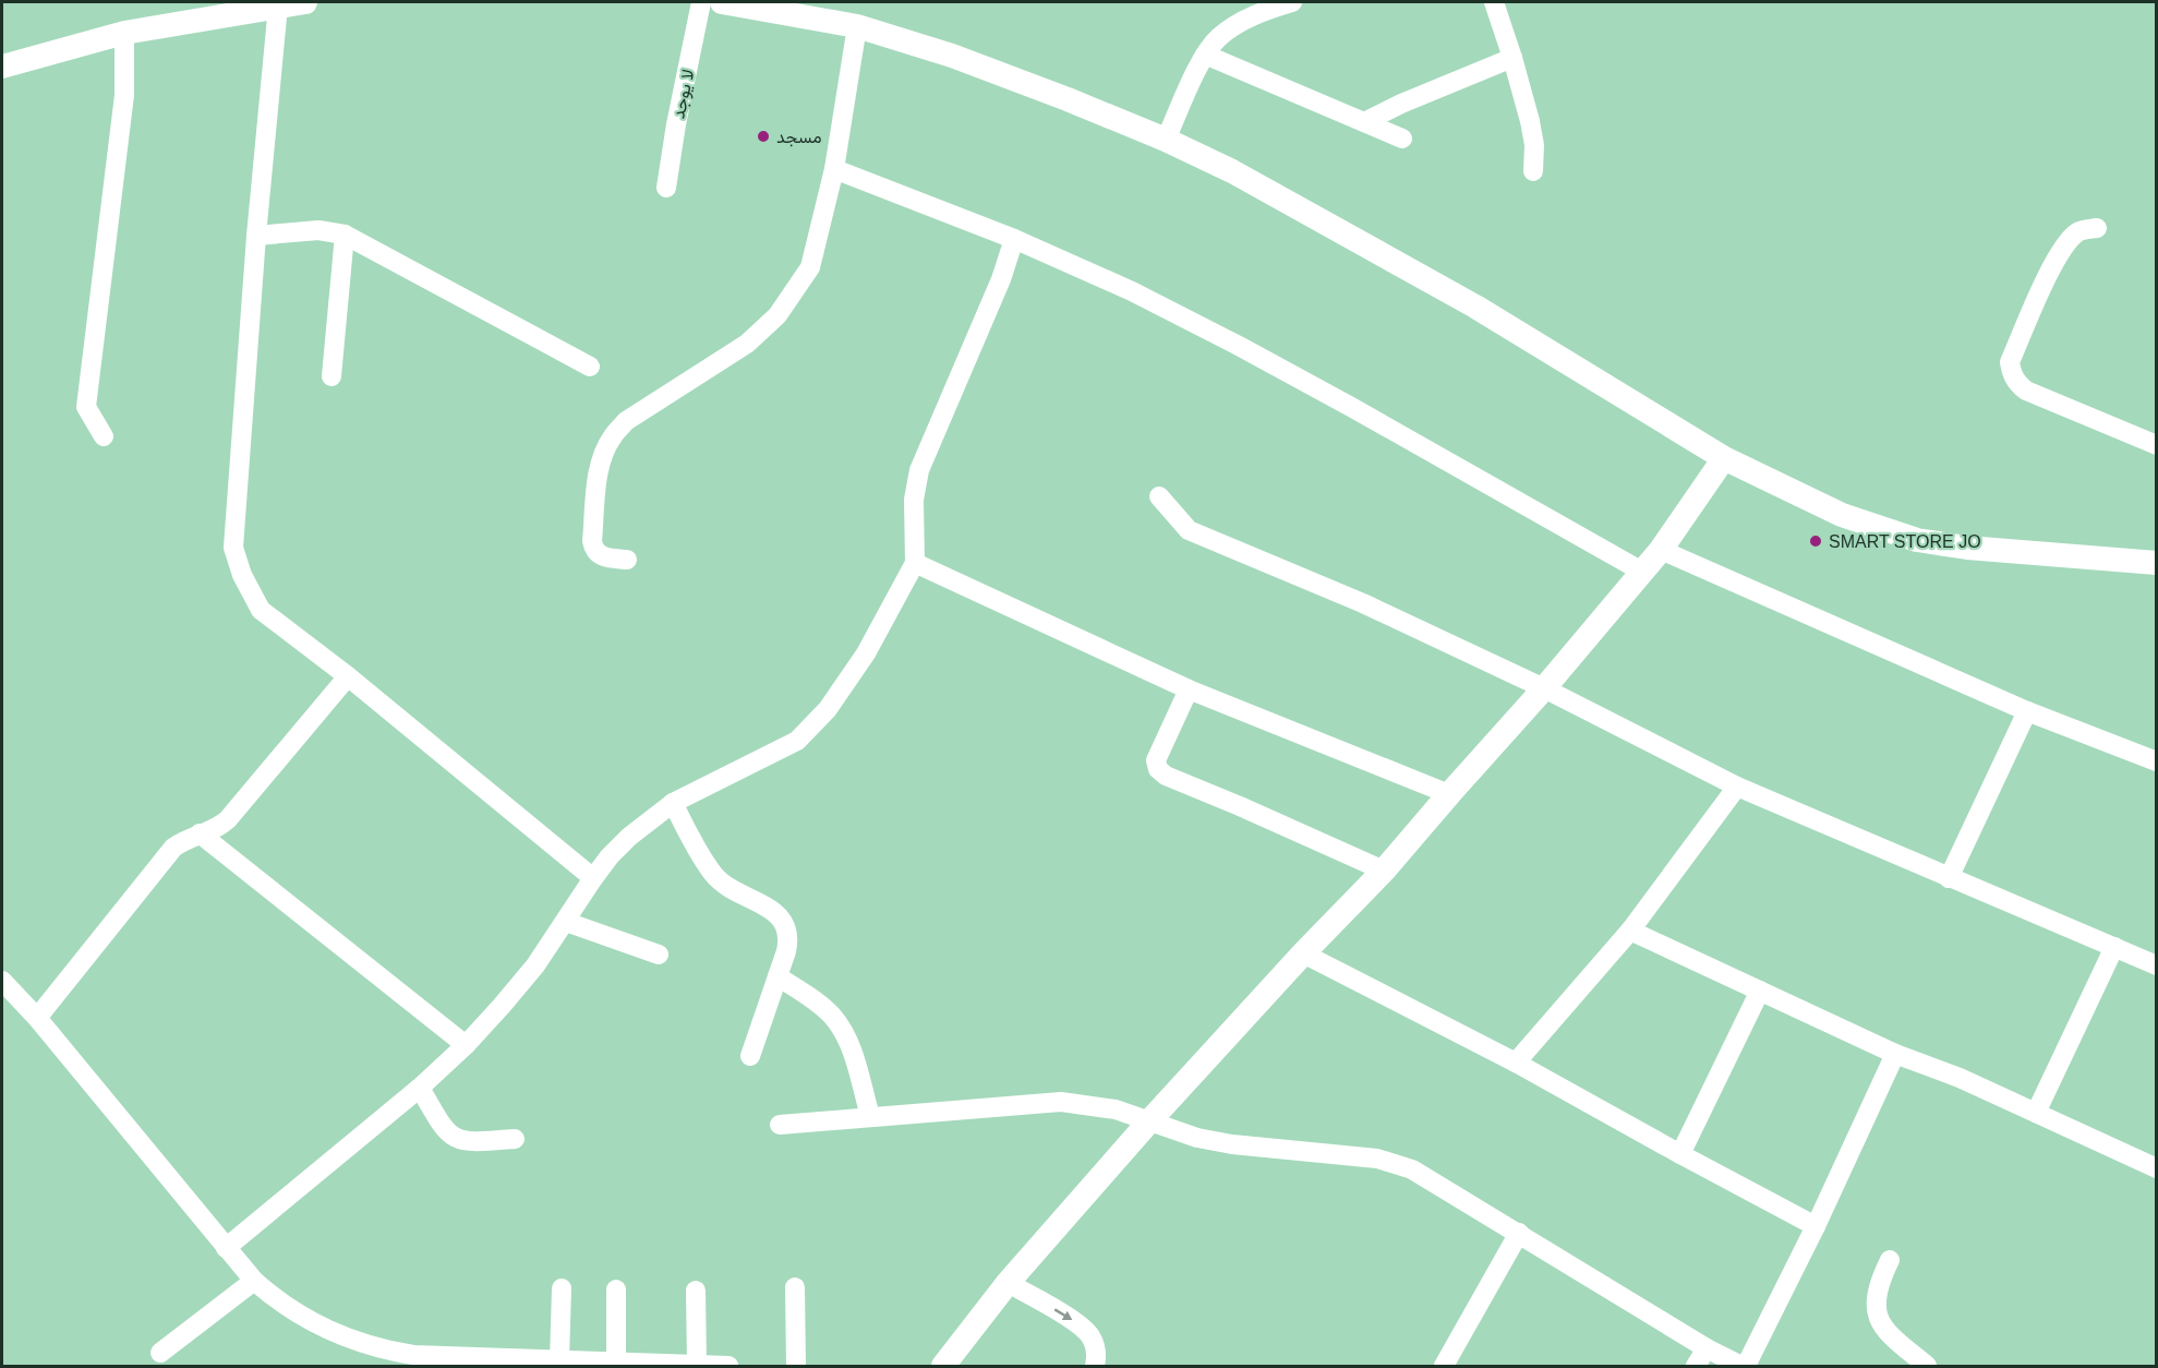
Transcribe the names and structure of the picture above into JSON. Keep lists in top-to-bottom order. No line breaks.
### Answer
{"streets":{"street":["لا يوجد"]},"places":["مسجد","SMART STORE JO"]}
